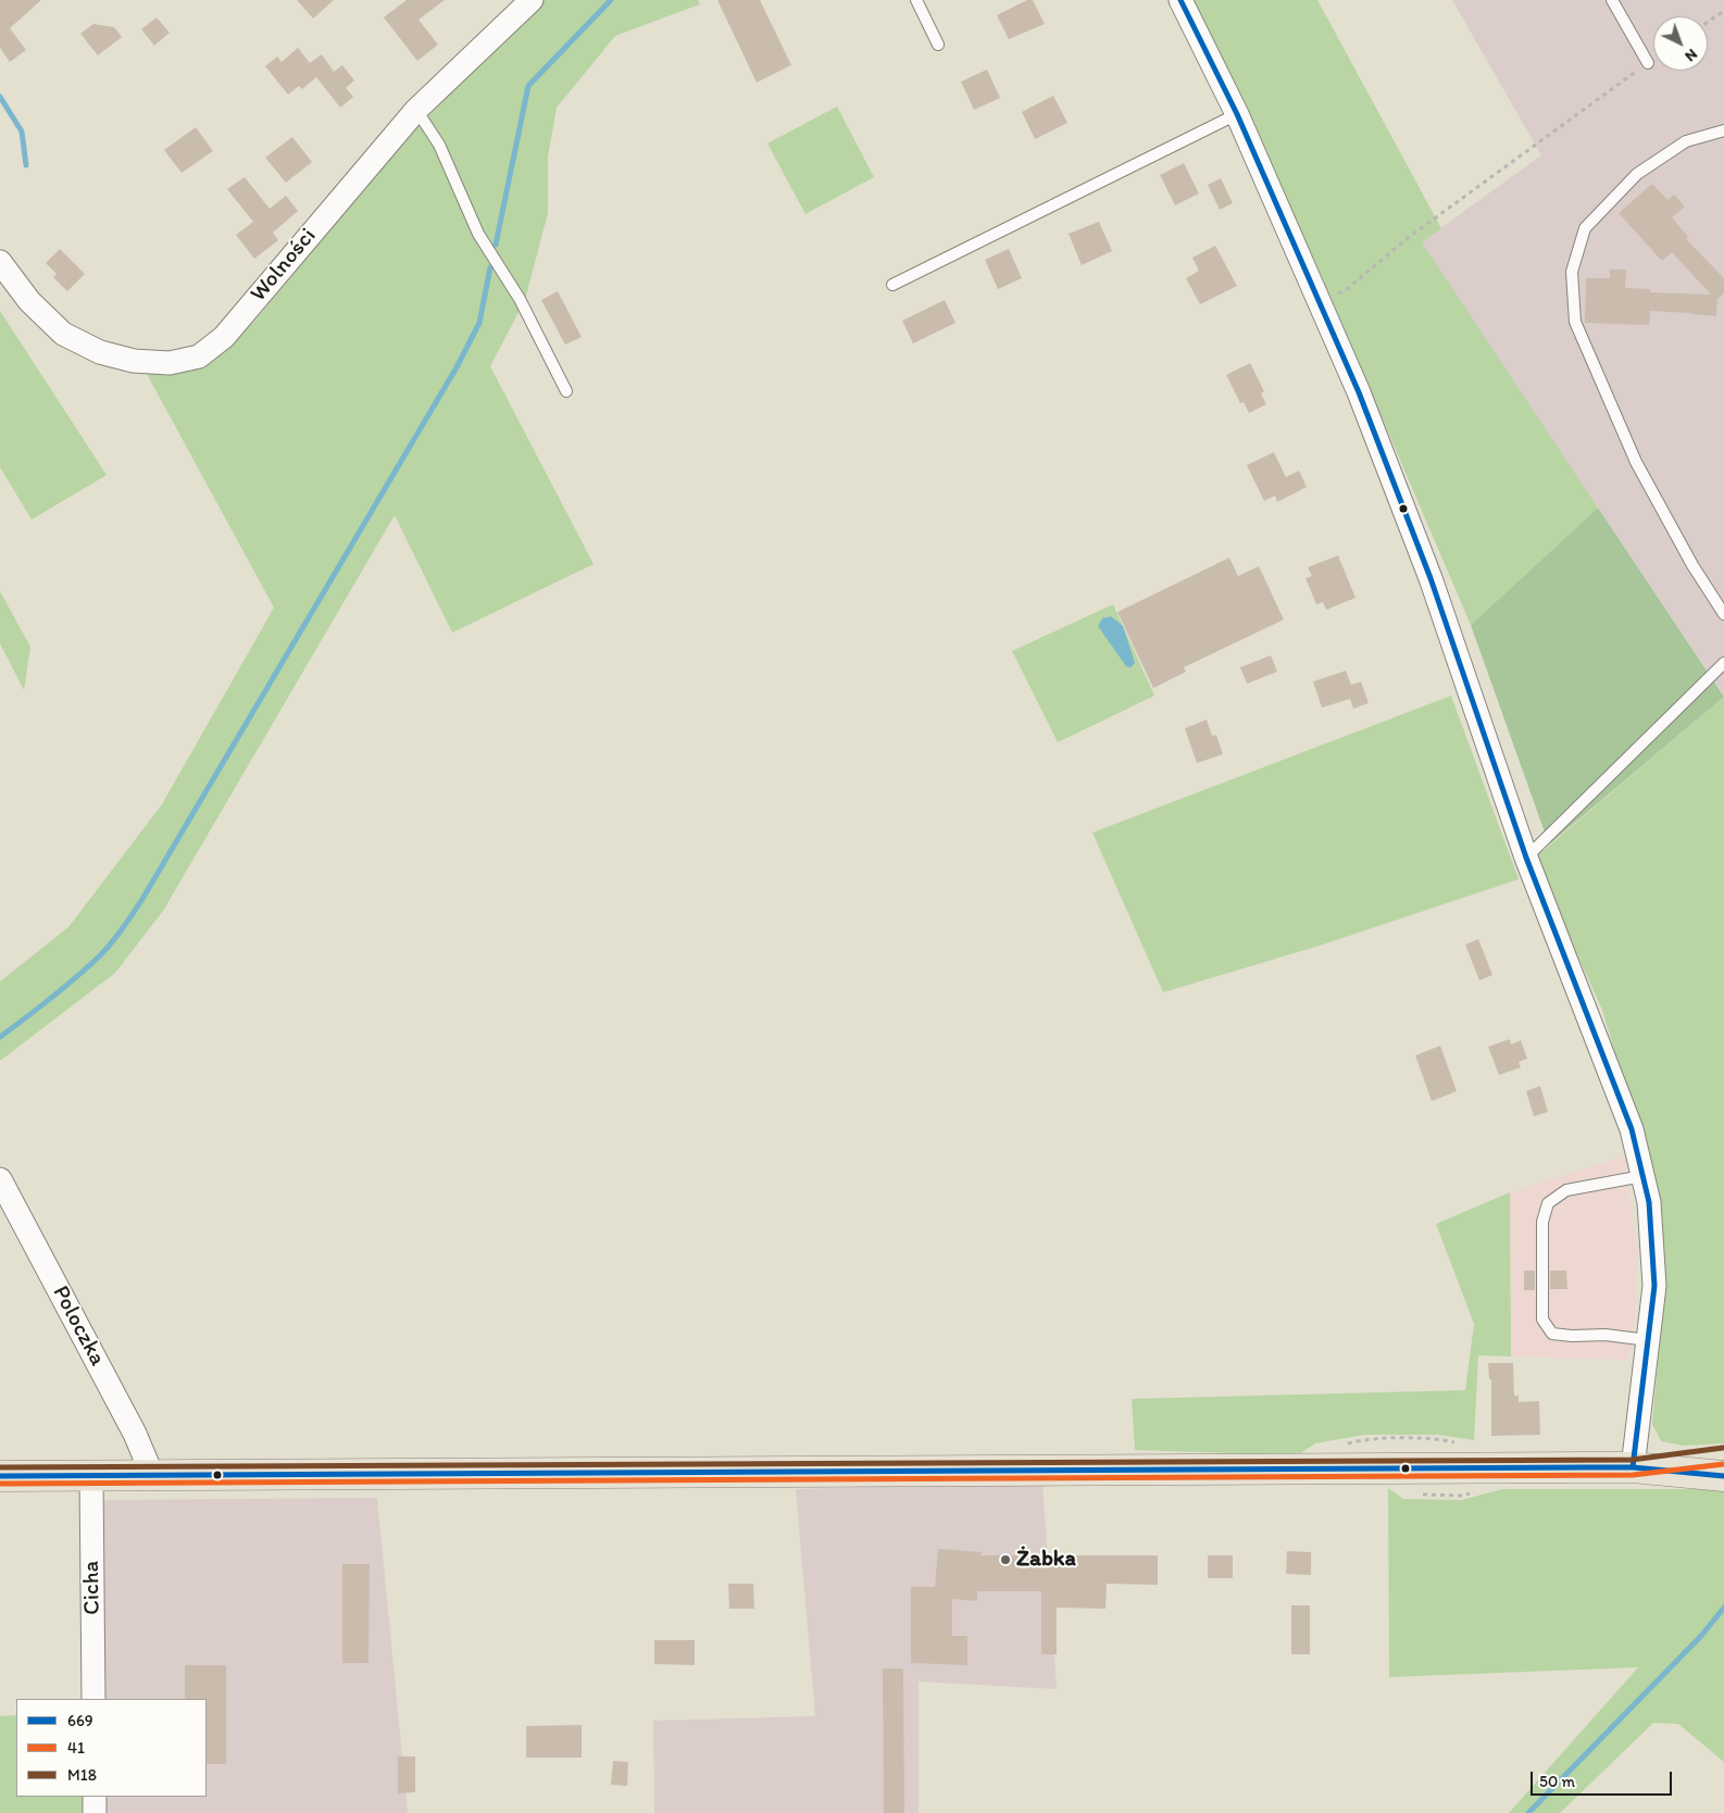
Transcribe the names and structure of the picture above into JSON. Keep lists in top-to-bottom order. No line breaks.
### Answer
{"streets":{"street":["Wolności","Poloczka","Cicha"]},"places":["Żabka"],"lines":["transit line 669","transit line M18","transit line 41"],"legend":["669","41","M18"],"scale_bar":"50 m","north":"bottom right"}
